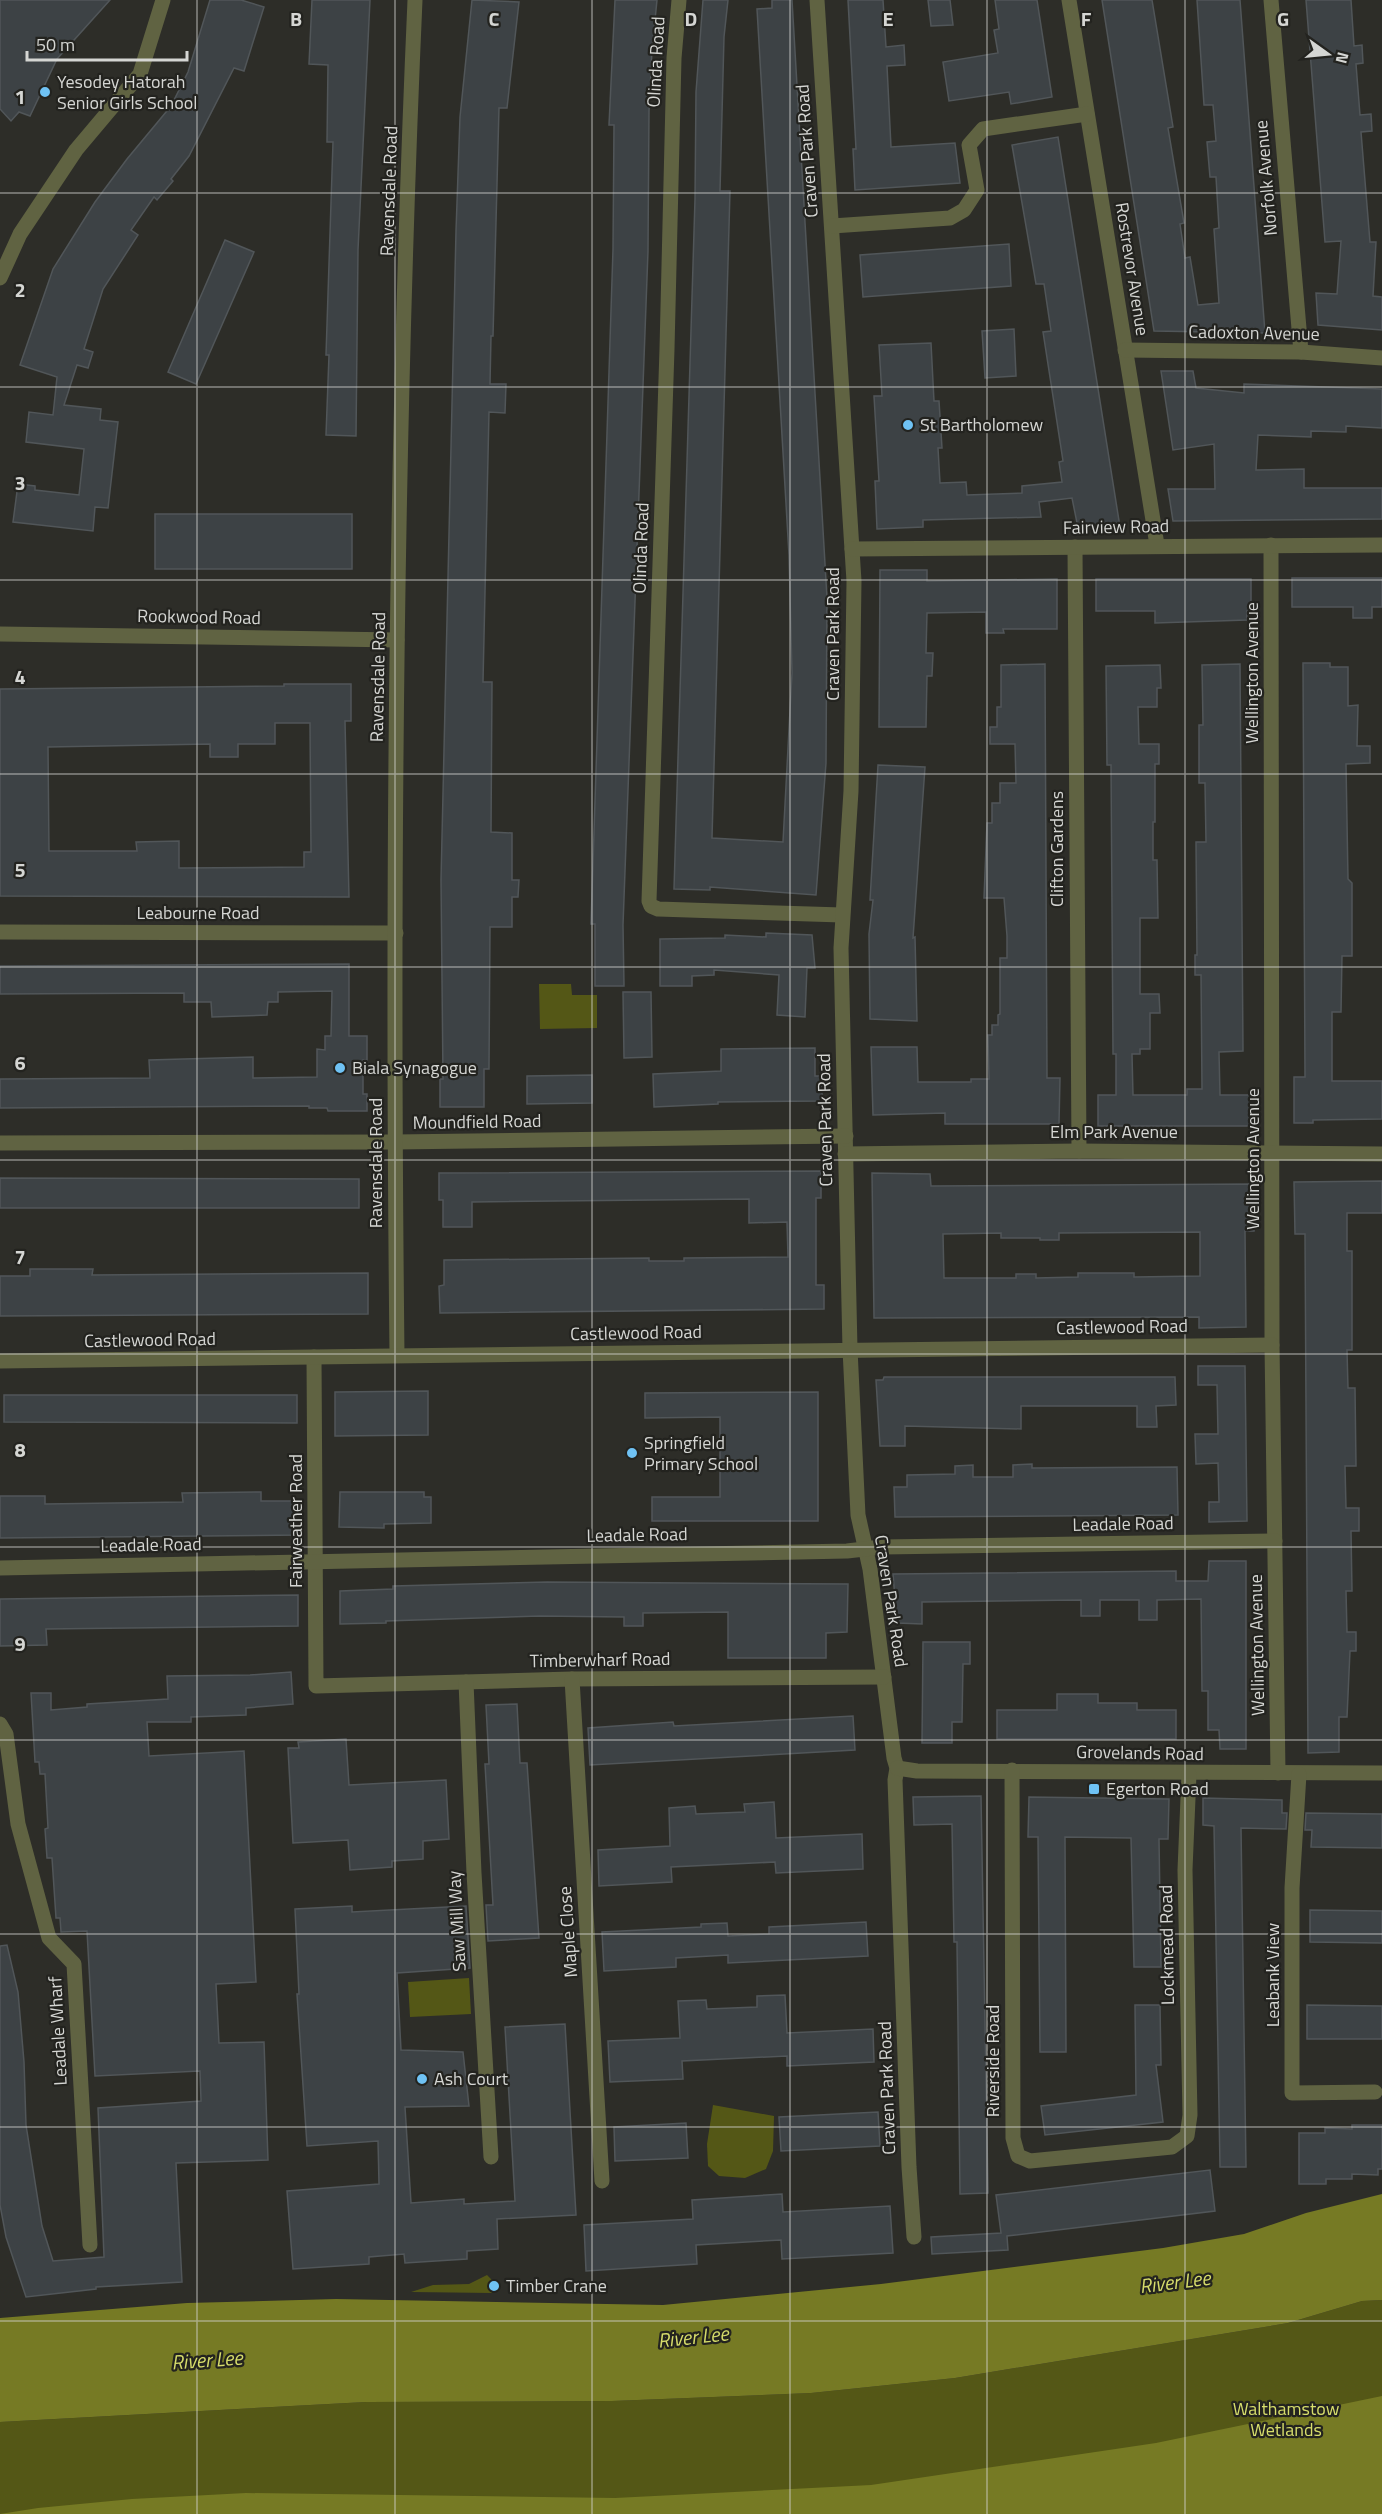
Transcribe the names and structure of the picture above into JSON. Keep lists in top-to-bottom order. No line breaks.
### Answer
{"streets":{"street":["Olinda Road","Craven Park Road","Norfolk Avenue","Ravensdale Road","Rostrevor Avenue","Cadoxton Avenue","Fairview Road","Rookwood Road","Wellington Avenue","Clifton Gardens","Leabourne Road","Moundfield Road","Elm Park Avenue","Castlewood Road","Fairweather Road","Leadale Road","Timberwharf Road","Grovelands Road","Saw Mill Way","Maple Close","Lockmead Road","Leabank View","Leadale Wharf","Riverside Road"]},"crossings":[["Olinda Road","Craven Park Road"],["Craven Park Road","Fairview Road"],["Craven Park Road","Moundfield Road"],["Craven Park Road","Elm Park Avenue"],["Craven Park Road","Castlewood Road"],["Craven Park Road","Leadale Road"],["Craven Park Road","Timberwharf Road"],["Craven Park Road","Grovelands Road"],["Norfolk Avenue","Cadoxton Avenue"],["Ravensdale Road","Rookwood Road"],["Ravensdale Road","Leabourne Road"],["Ravensdale Road","Moundfield Road"],["Ravensdale Road","Castlewood Road"],["Rostrevor Avenue","Cadoxton Avenue"],["Rostrevor Avenue","Fairview Road"],["Fairview Road","Wellington Avenue"],["Fairview Road","Clifton Gardens"],["Wellington Avenue","Elm Park Avenue"],["Wellington Avenue","Castlewood Road"],["Wellington Avenue","Leadale Road"],["Wellington Avenue","Grovelands Road"],["Clifton Gardens","Elm Park Avenue"],["Castlewood Road","Fairweather Road"],["Fairweather Road","Leadale Road"],["Fairweather Road","Timberwharf Road"],["Timberwharf Road","Saw Mill Way"],["Timberwharf Road","Maple Close"],["Grovelands Road","Lockmead Road"],["Grovelands Road","Leabank View"],["Grovelands Road","Riverside Road"],["Lockmead Road","Riverside Road"]],"water":["River Lee"],"parks":["Walthamstow Wetlands"],"places":{"other":["Yesodey Hatorah Senior Girls School","St Bartholomew","Biala Synagogue","Springfield Primary School","Ash Court","Timber Crane"],"transit":["Egerton Road"]},"scale_bar":"50 m","north":"right","grid":{"columns":["B","C","D","E","F","G"],"rows":["1","2","3","4","5","6","7","8","9"]}}
